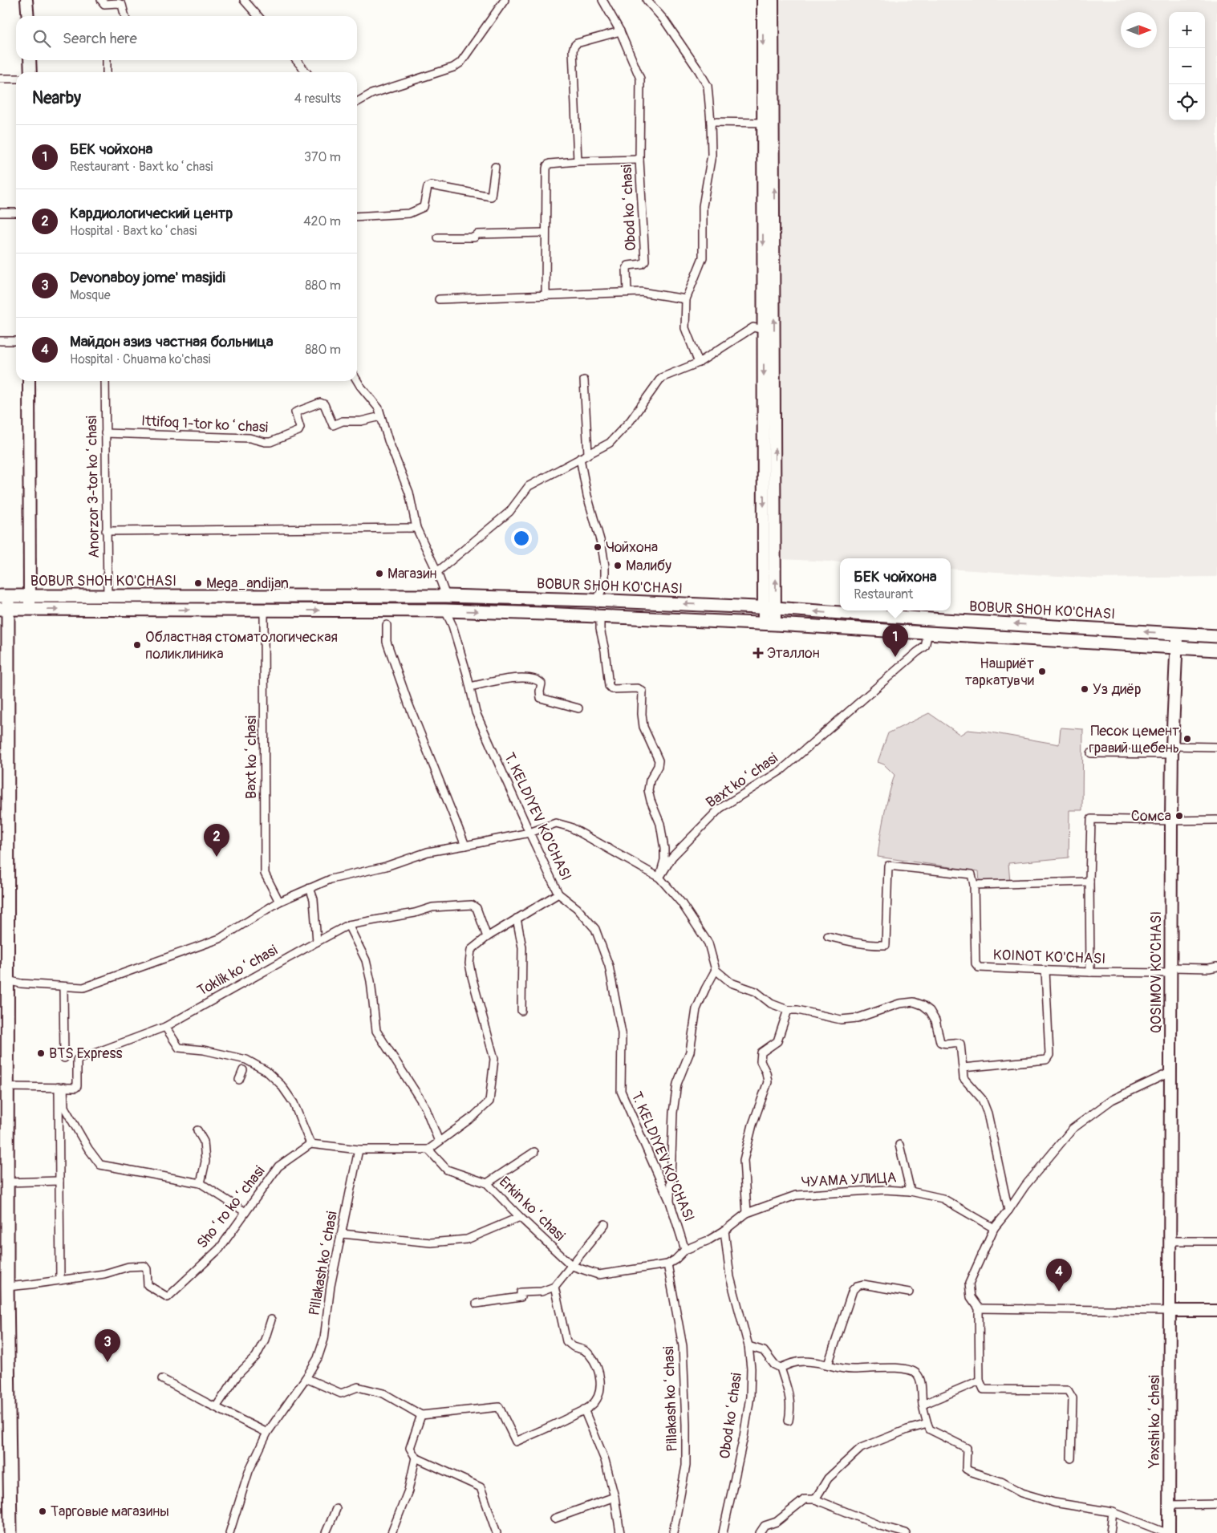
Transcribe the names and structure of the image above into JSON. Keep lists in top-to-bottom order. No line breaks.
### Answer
{"streets":{"main road":["BOBUR SHOH KO'CHASI","QOSIMOV KO'CHASI","Yaxshi koʻchasi"],"street":["Obod koʻchasi","Ittifoq 1-tor koʻchasi","Anorzor 3-tor koʻchasi","Baxt koʻchasi","T. KELDIYEV KO'CHASI","KOINOT KO'CHASI","Toklik koʻchasi","ЧУАМА УЛИЦА","Shoʻro koʻchasi","Erkin koʻchasi","Pillakash koʻchasi"]},"crossings":[["Obod koʻchasi","ЧУАМА УЛИЦА"],["Ittifoq 1-tor koʻchasi","Anorzor 3-tor koʻchasi"],["Anorzor 3-tor koʻchasi","BOBUR SHOH KO'CHASI"],["BOBUR SHOH KO'CHASI","Baxt koʻchasi"],["BOBUR SHOH KO'CHASI","T. KELDIYEV KO'CHASI"],["BOBUR SHOH KO'CHASI","QOSIMOV KO'CHASI"],["T. KELDIYEV KO'CHASI","ЧУАМА УЛИЦА"],["KOINOT KO'CHASI","QOSIMOV KO'CHASI"],["QOSIMOV KO'CHASI","Yaxshi koʻchasi"],["ЧУАМА УЛИЦА","Erkin koʻchasi"],["ЧУАМА УЛИЦА","Pillakash koʻchasi"],["Erkin koʻchasi","Pillakash koʻchasi"]],"places":{"other":["Чойхона","Малибу","Магазин","Mega_andijan","Областная стоматологическая поликлиника","Нашриёт таркатувчи","Уз диёр","Песок цемент гравий щебень","Сомса","BTS Express","Тарговые магазины"],"health":["Эталлон"]},"north":"right","page":{"map_buttons":["+","−"],"search":"Search here","heading":["Nearby","4 results"],"list":[{"mark":"1","name":"БЕК чойхона","note":"Restaurant · Baxt koʻchasi","value":"370 m"},{"mark":"2","name":"Кардиологический центр","note":"Hospital · Baxt koʻchasi","value":"420 m"},{"mark":"3","name":"Devonaboy jome' masjidi","note":"Mosque","value":"880 m"},{"mark":"4","name":"Майдон азиз частная больница","note":"Hospital · Chuama ko'chasi","value":"880 m"}],"popup":["БЕК чойхона","Restaurant"],"pins":["1","2","4","3"]}}
